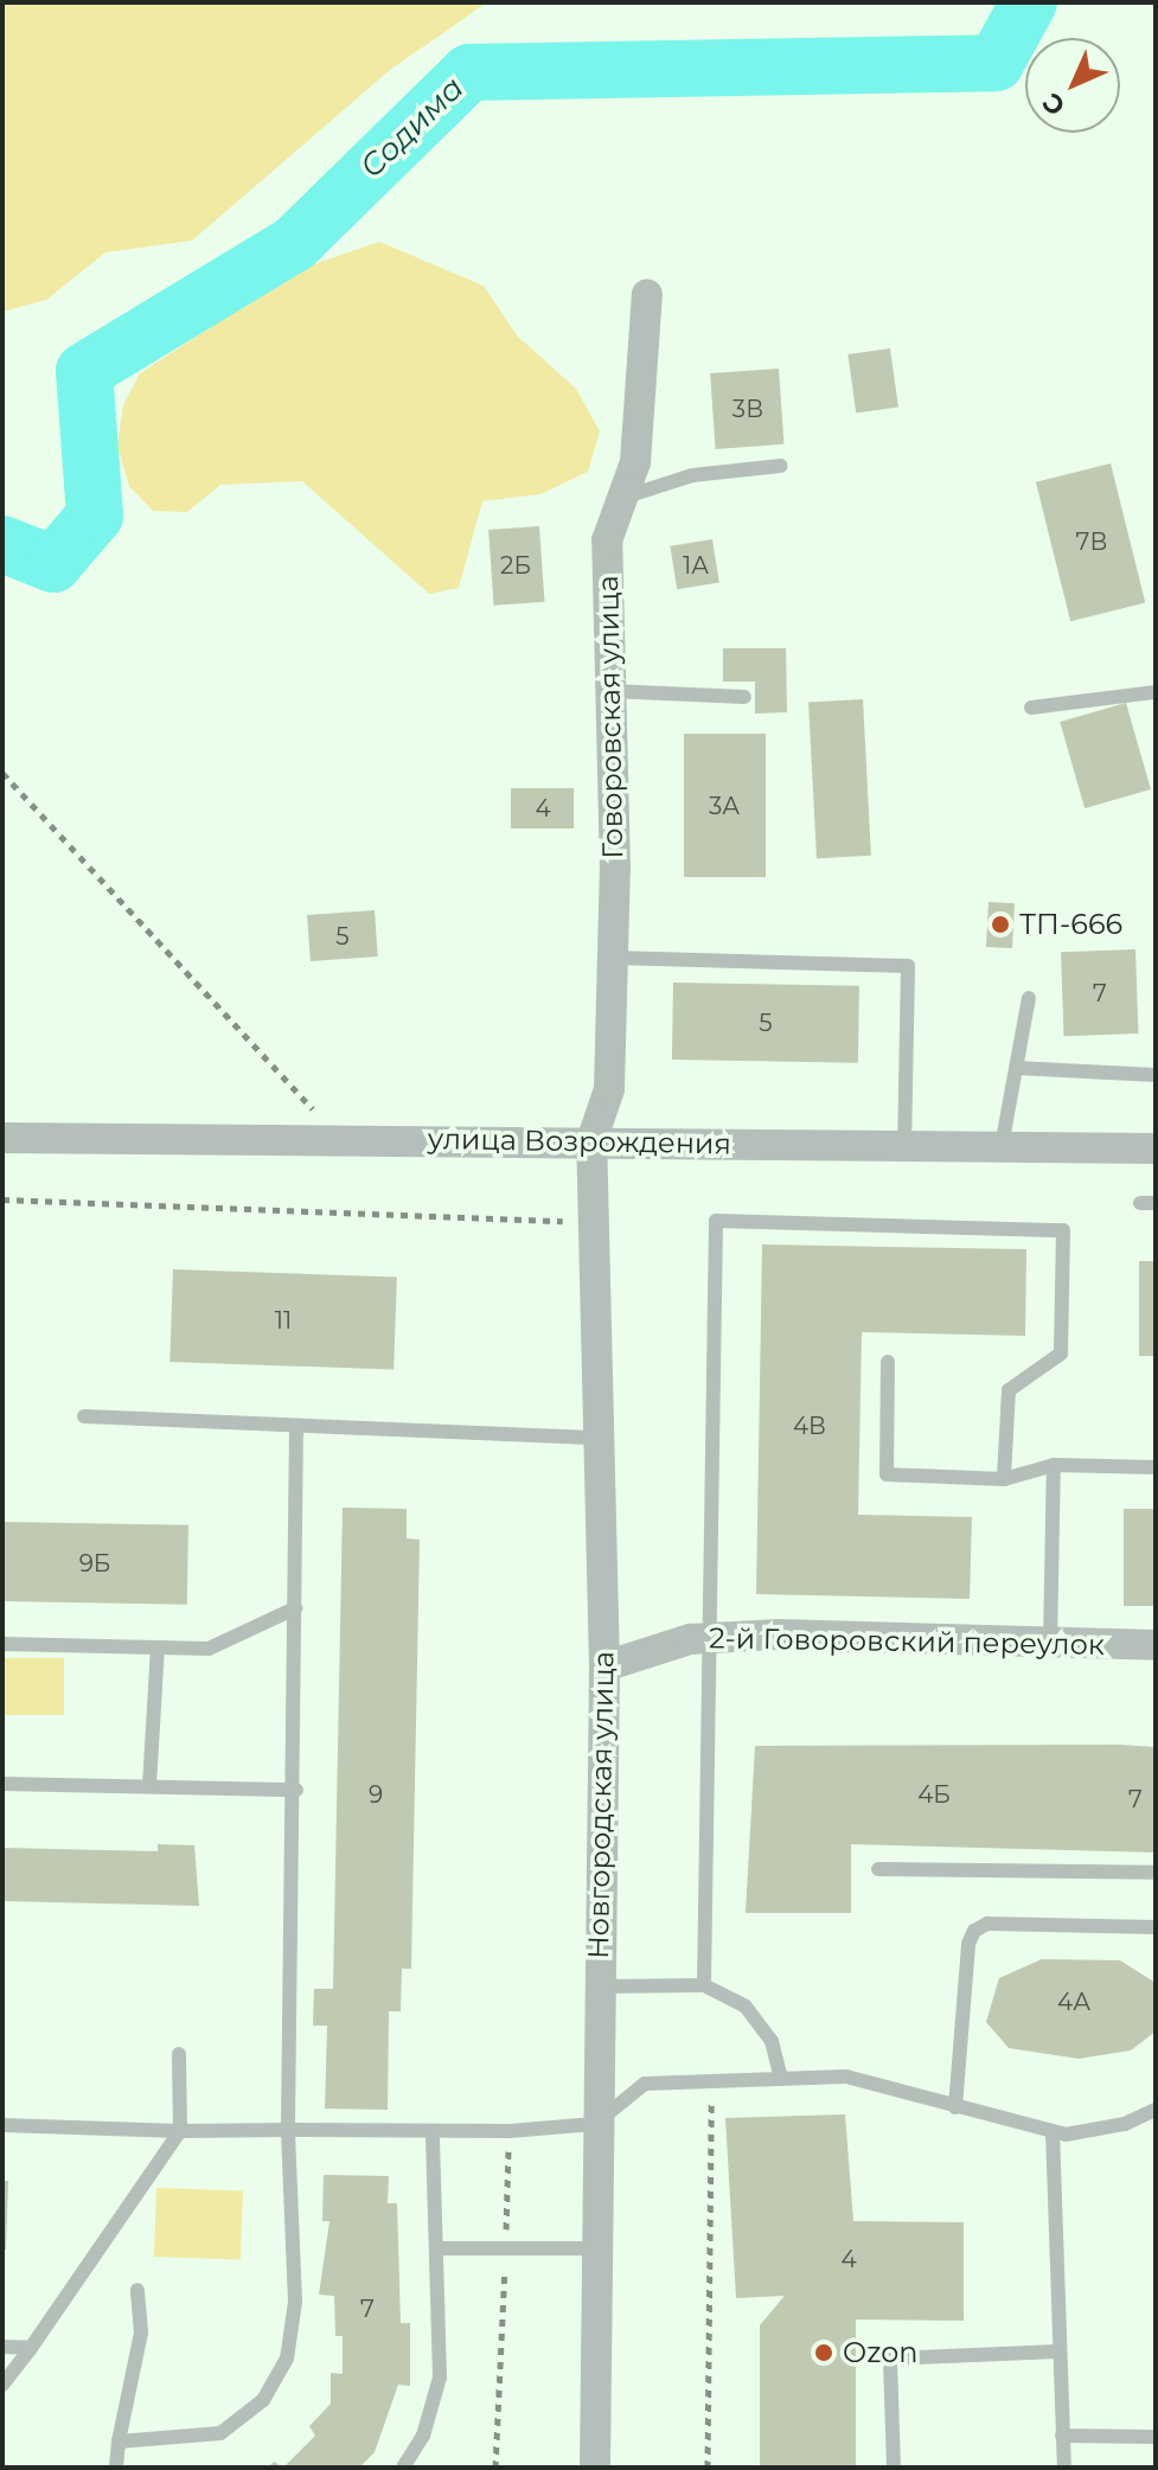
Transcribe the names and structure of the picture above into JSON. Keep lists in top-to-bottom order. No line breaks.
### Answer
{"streets":{"street":["Говоровская улица","улица Возрождения","2-й Говоровский переулок","Новгородская улица"]},"crossings":[["Говоровская улица","улица Возрождения"],["Говоровская улица","Новгородская улица"],["улица Возрождения","Новгородская улица"],["2-й Говоровский переулок","Новгородская улица"]],"water":["Содима"],"places":["ТП-666","Ozon"],"house_numbers":["3В","7В","2Б","1А","3А","4","5","7","5","11","4В","9Б","9","4Б","7","4А","4","7"],"north":"bottom left"}
